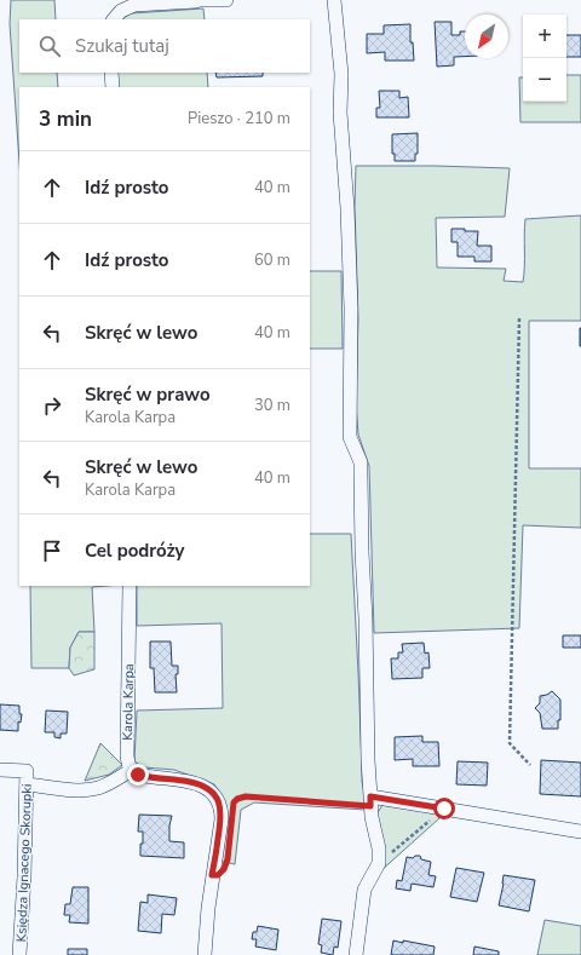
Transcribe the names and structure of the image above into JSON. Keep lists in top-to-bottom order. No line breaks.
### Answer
{"streets":{"street":["Karola Karpa","Księdza Ignacego Skorupki"]},"north":"bottom left","page":{"map_buttons":["+","−"],"search":"Szukaj tutaj","heading":["3 min","Pieszo · 210 m"],"list":[["Idź prosto","40 m"],["Idź prosto","60 m"],["Skręć w lewo","40 m"],["Skręć w prawo","Karola Karpa","30 m"],["Skręć w lewo","Karola Karpa","40 m"],"Cel podróży"]}}
